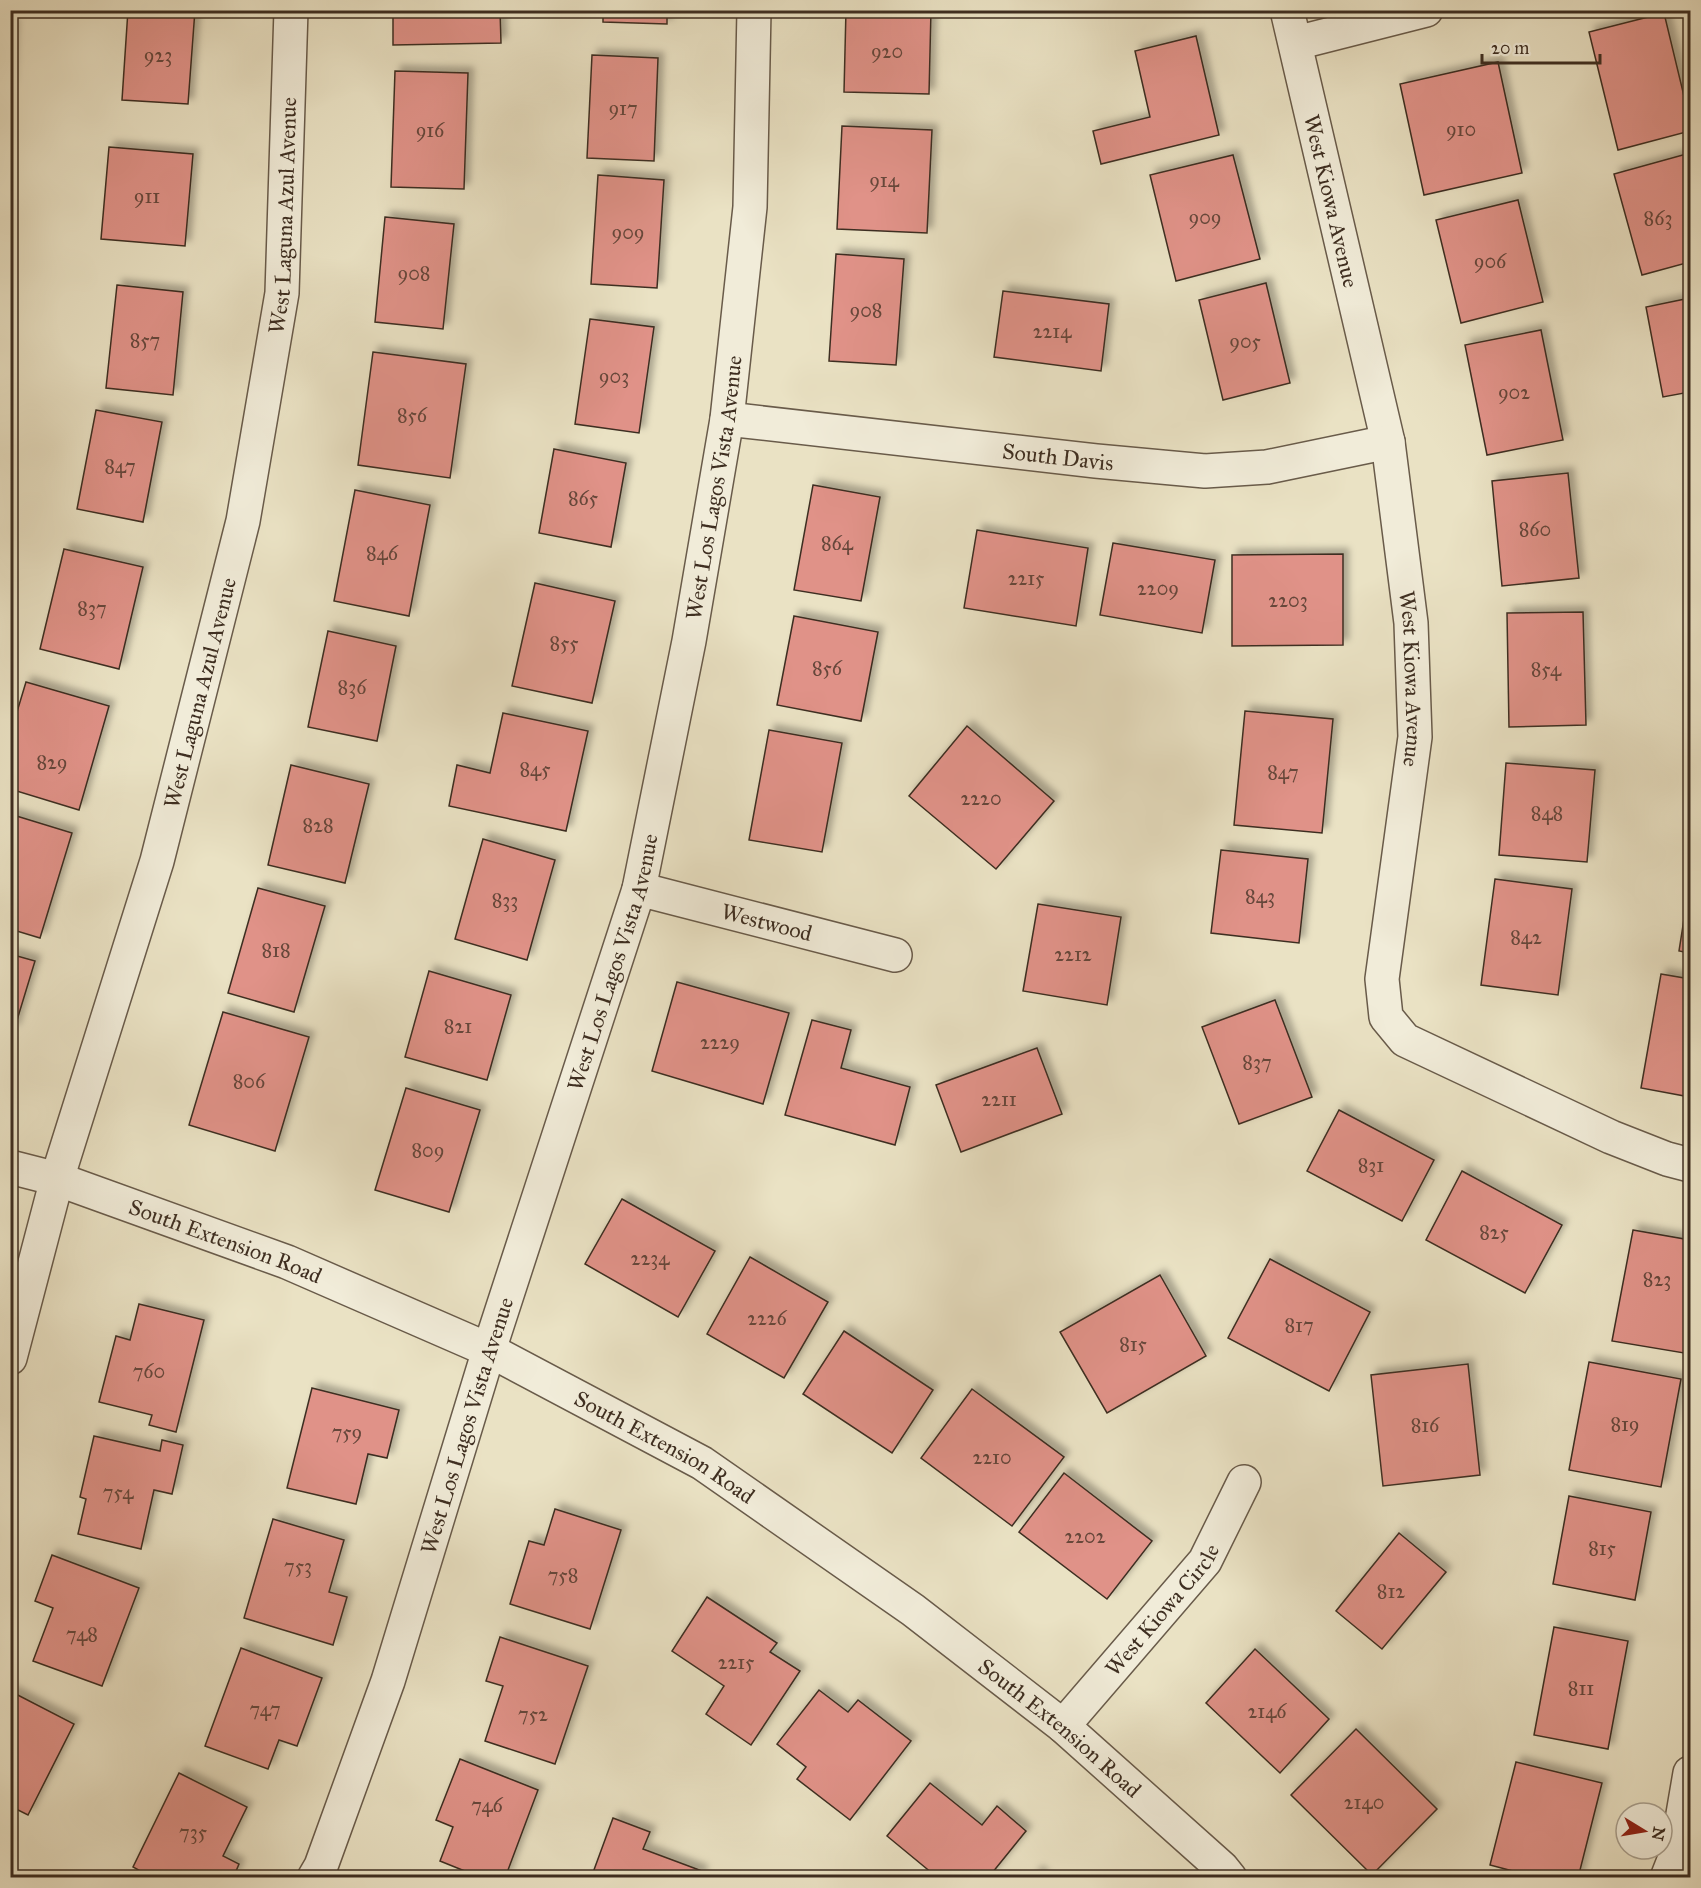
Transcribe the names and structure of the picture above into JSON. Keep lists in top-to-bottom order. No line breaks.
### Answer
{"streets":{"street":["West Kiowa Avenue","West Laguna Azul Avenue","South Davis","West Los Lagos Vista Avenue","Westwood","South Extension Road","West Kiowa Circle"]},"crossings":[["West Kiowa Avenue","South Davis"],["West Laguna Azul Avenue","South Extension Road"],["South Davis","West Los Lagos Vista Avenue"],["West Los Lagos Vista Avenue","Westwood"],["West Los Lagos Vista Avenue","South Extension Road"],["South Extension Road","West Kiowa Circle"]],"house_numbers":["920","923","917","910","916","914","911","909","863","909","906","908","908","2214","857","905","903","902","856","847","865","860","864","846","2215","2209","2203","837","855","856","854","836","829","845","847","2220","848","828","843","833","842","818","2212","821","2229","837","806","2211","809","831","825","2234","823","2226","817","815","760","819","816","759","2210","754","2202","815","753","758","812","748","2215","811","747","2146","752","2140","746","735"],"scale_bar":"20 m","north":"right"}
